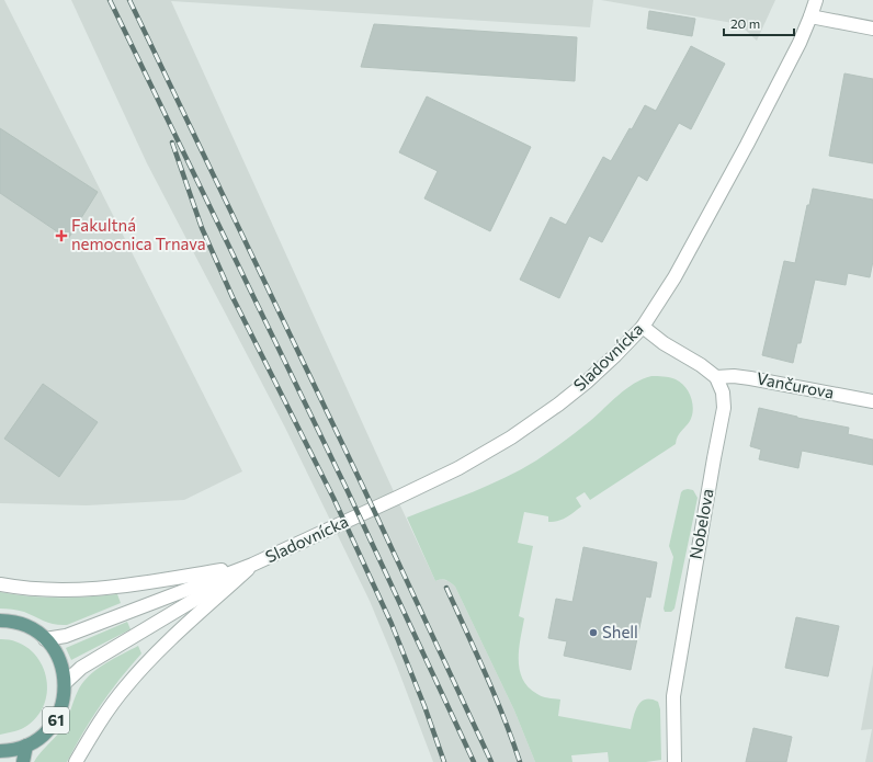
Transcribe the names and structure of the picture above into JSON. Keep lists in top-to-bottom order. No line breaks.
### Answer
{"streets":{"main road":["61"],"street":["Sladovnícka","Vančurova","Nobelova"]},"crossings":[["Sladovnícka","61"],["Vančurova","Nobelova"]],"places":{"health":["Fakultná nemocnica Trnava"],"other":["Shell"]},"scale_bar":"20 m"}
